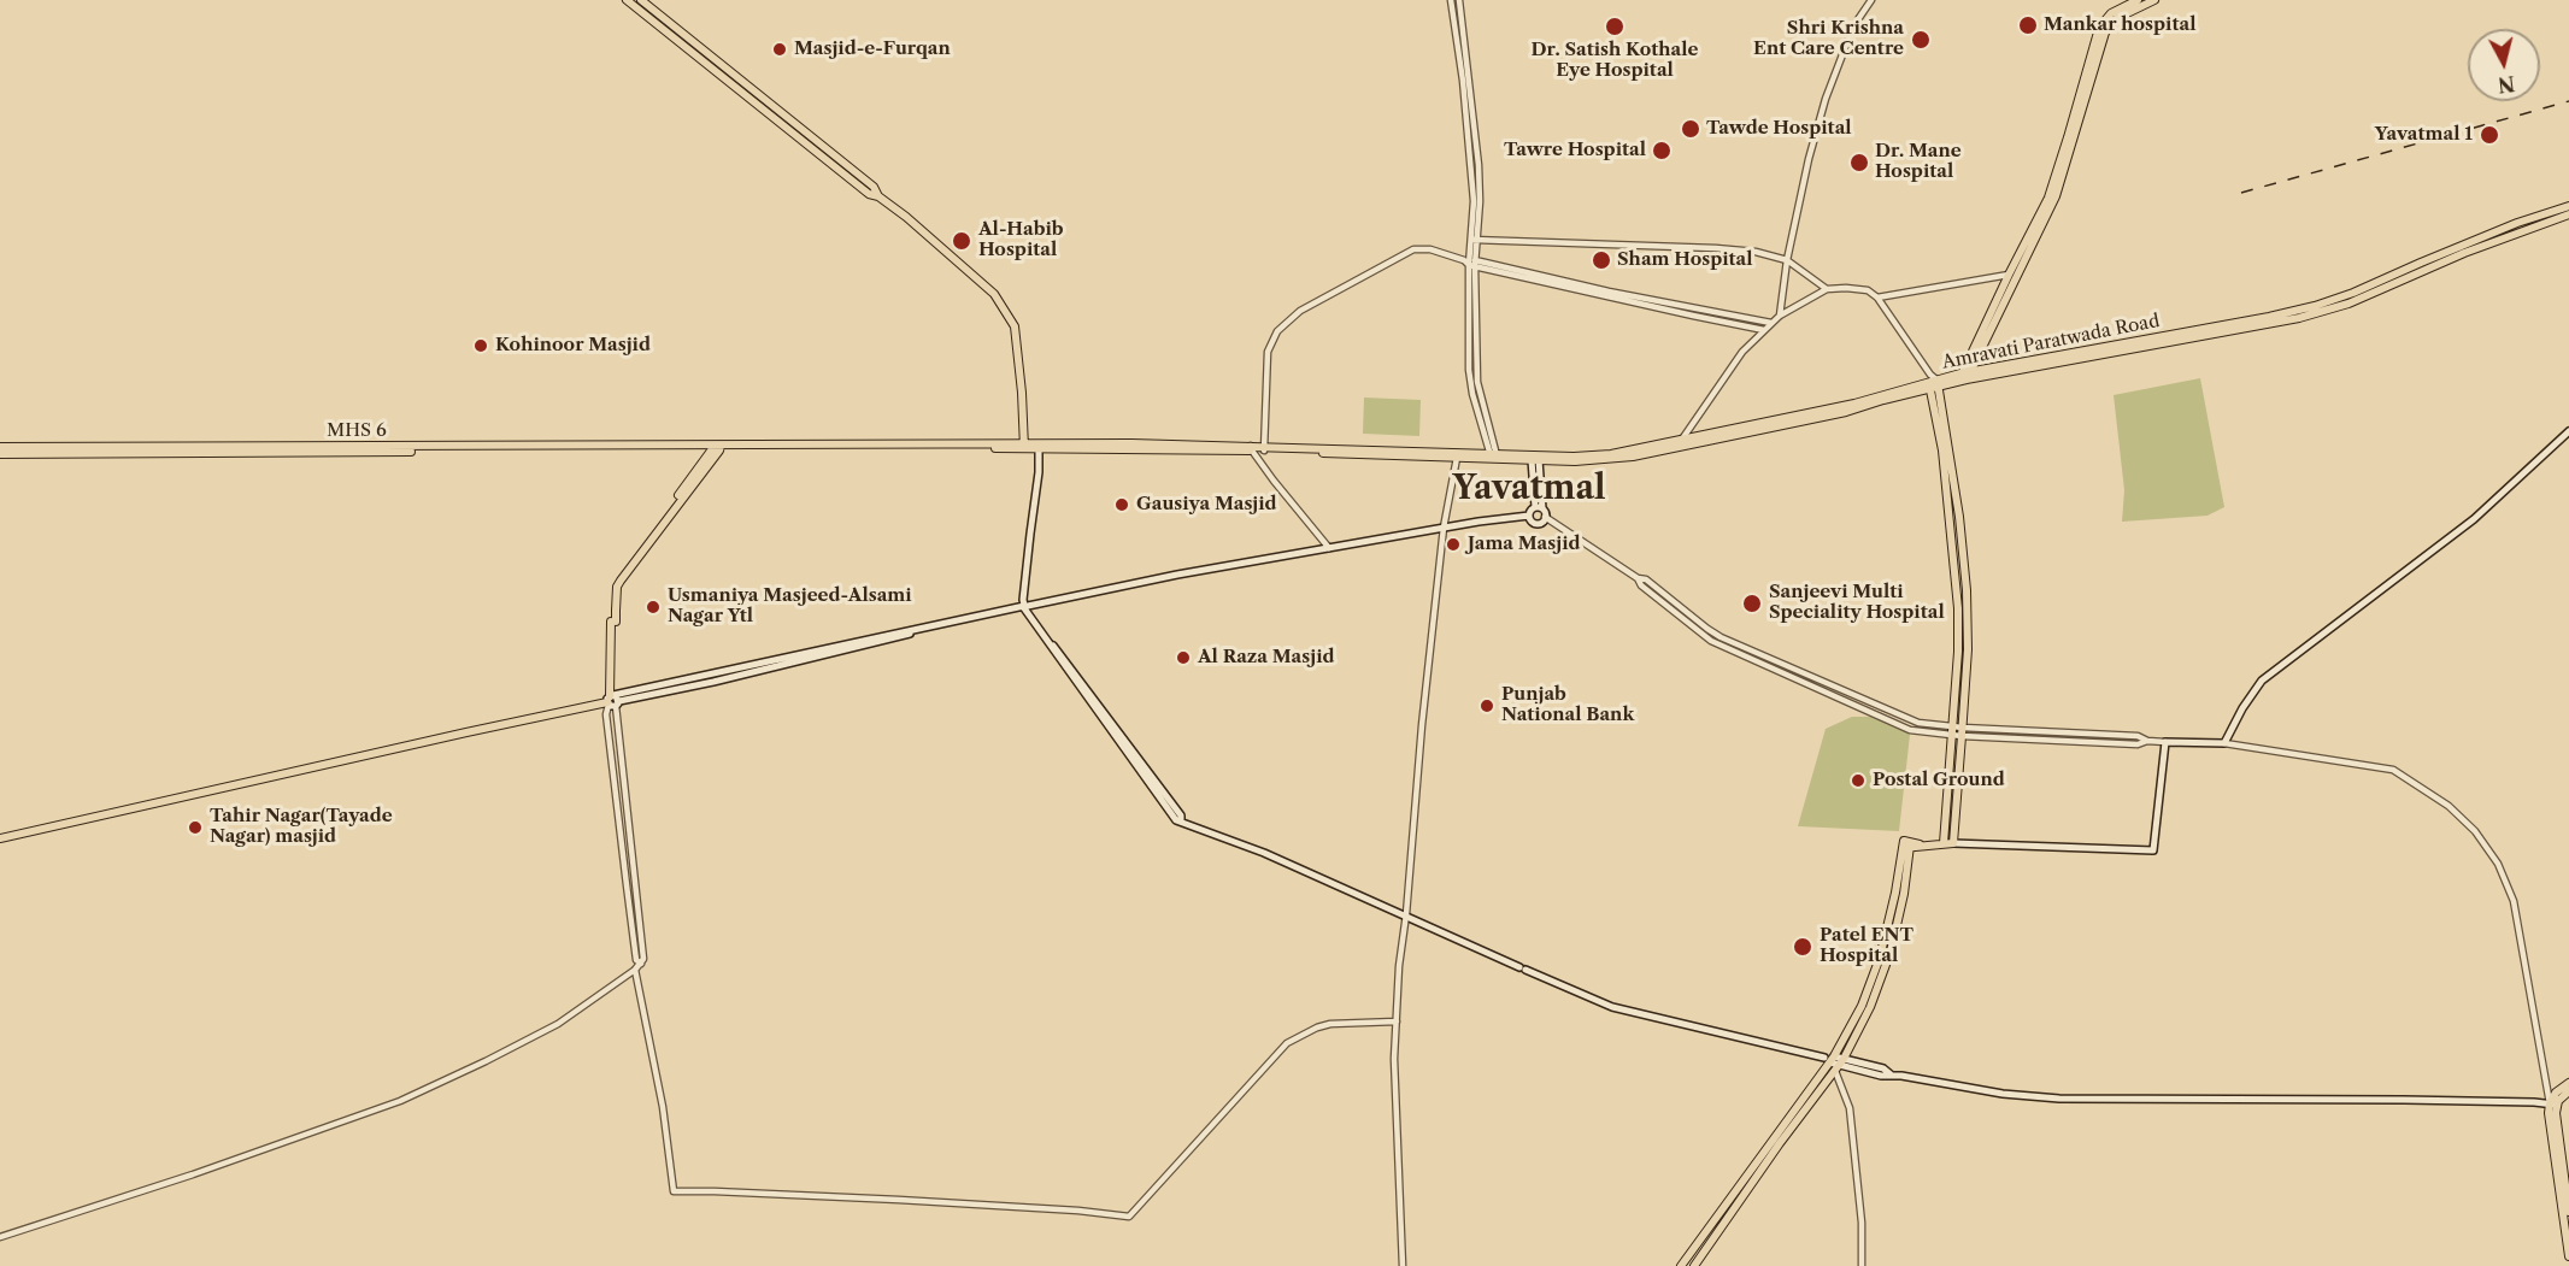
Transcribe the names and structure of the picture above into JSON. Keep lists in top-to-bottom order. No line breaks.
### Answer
{"streets":{"main road":["Amravati Paratwada Road","MHS 6"]},"districts":["Yavatmal"],"places":["Mankar hospital","Dr. Satish Kothale Eye Hospital","Shri Krishna Ent Care Centre","Masjid-e-Furqan","Tawde Hospital","Yavatmal 1","Tawre Hospital","Dr. Mane Hospital","Al-Habib Hospital","Sham Hospital","Kohinoor Masjid","Gausiya Masjid","Jama Masjid","Sanjeevi Multi Speciality Hospital","Usmaniya Masjeed-Alsami Nagar Ytl","Al Raza Masjid","Punjab National Bank","Postal Ground","Tahir Nagar(Tayade Nagar) masjid","Patel ENT Hospital"],"north":"bottom"}
